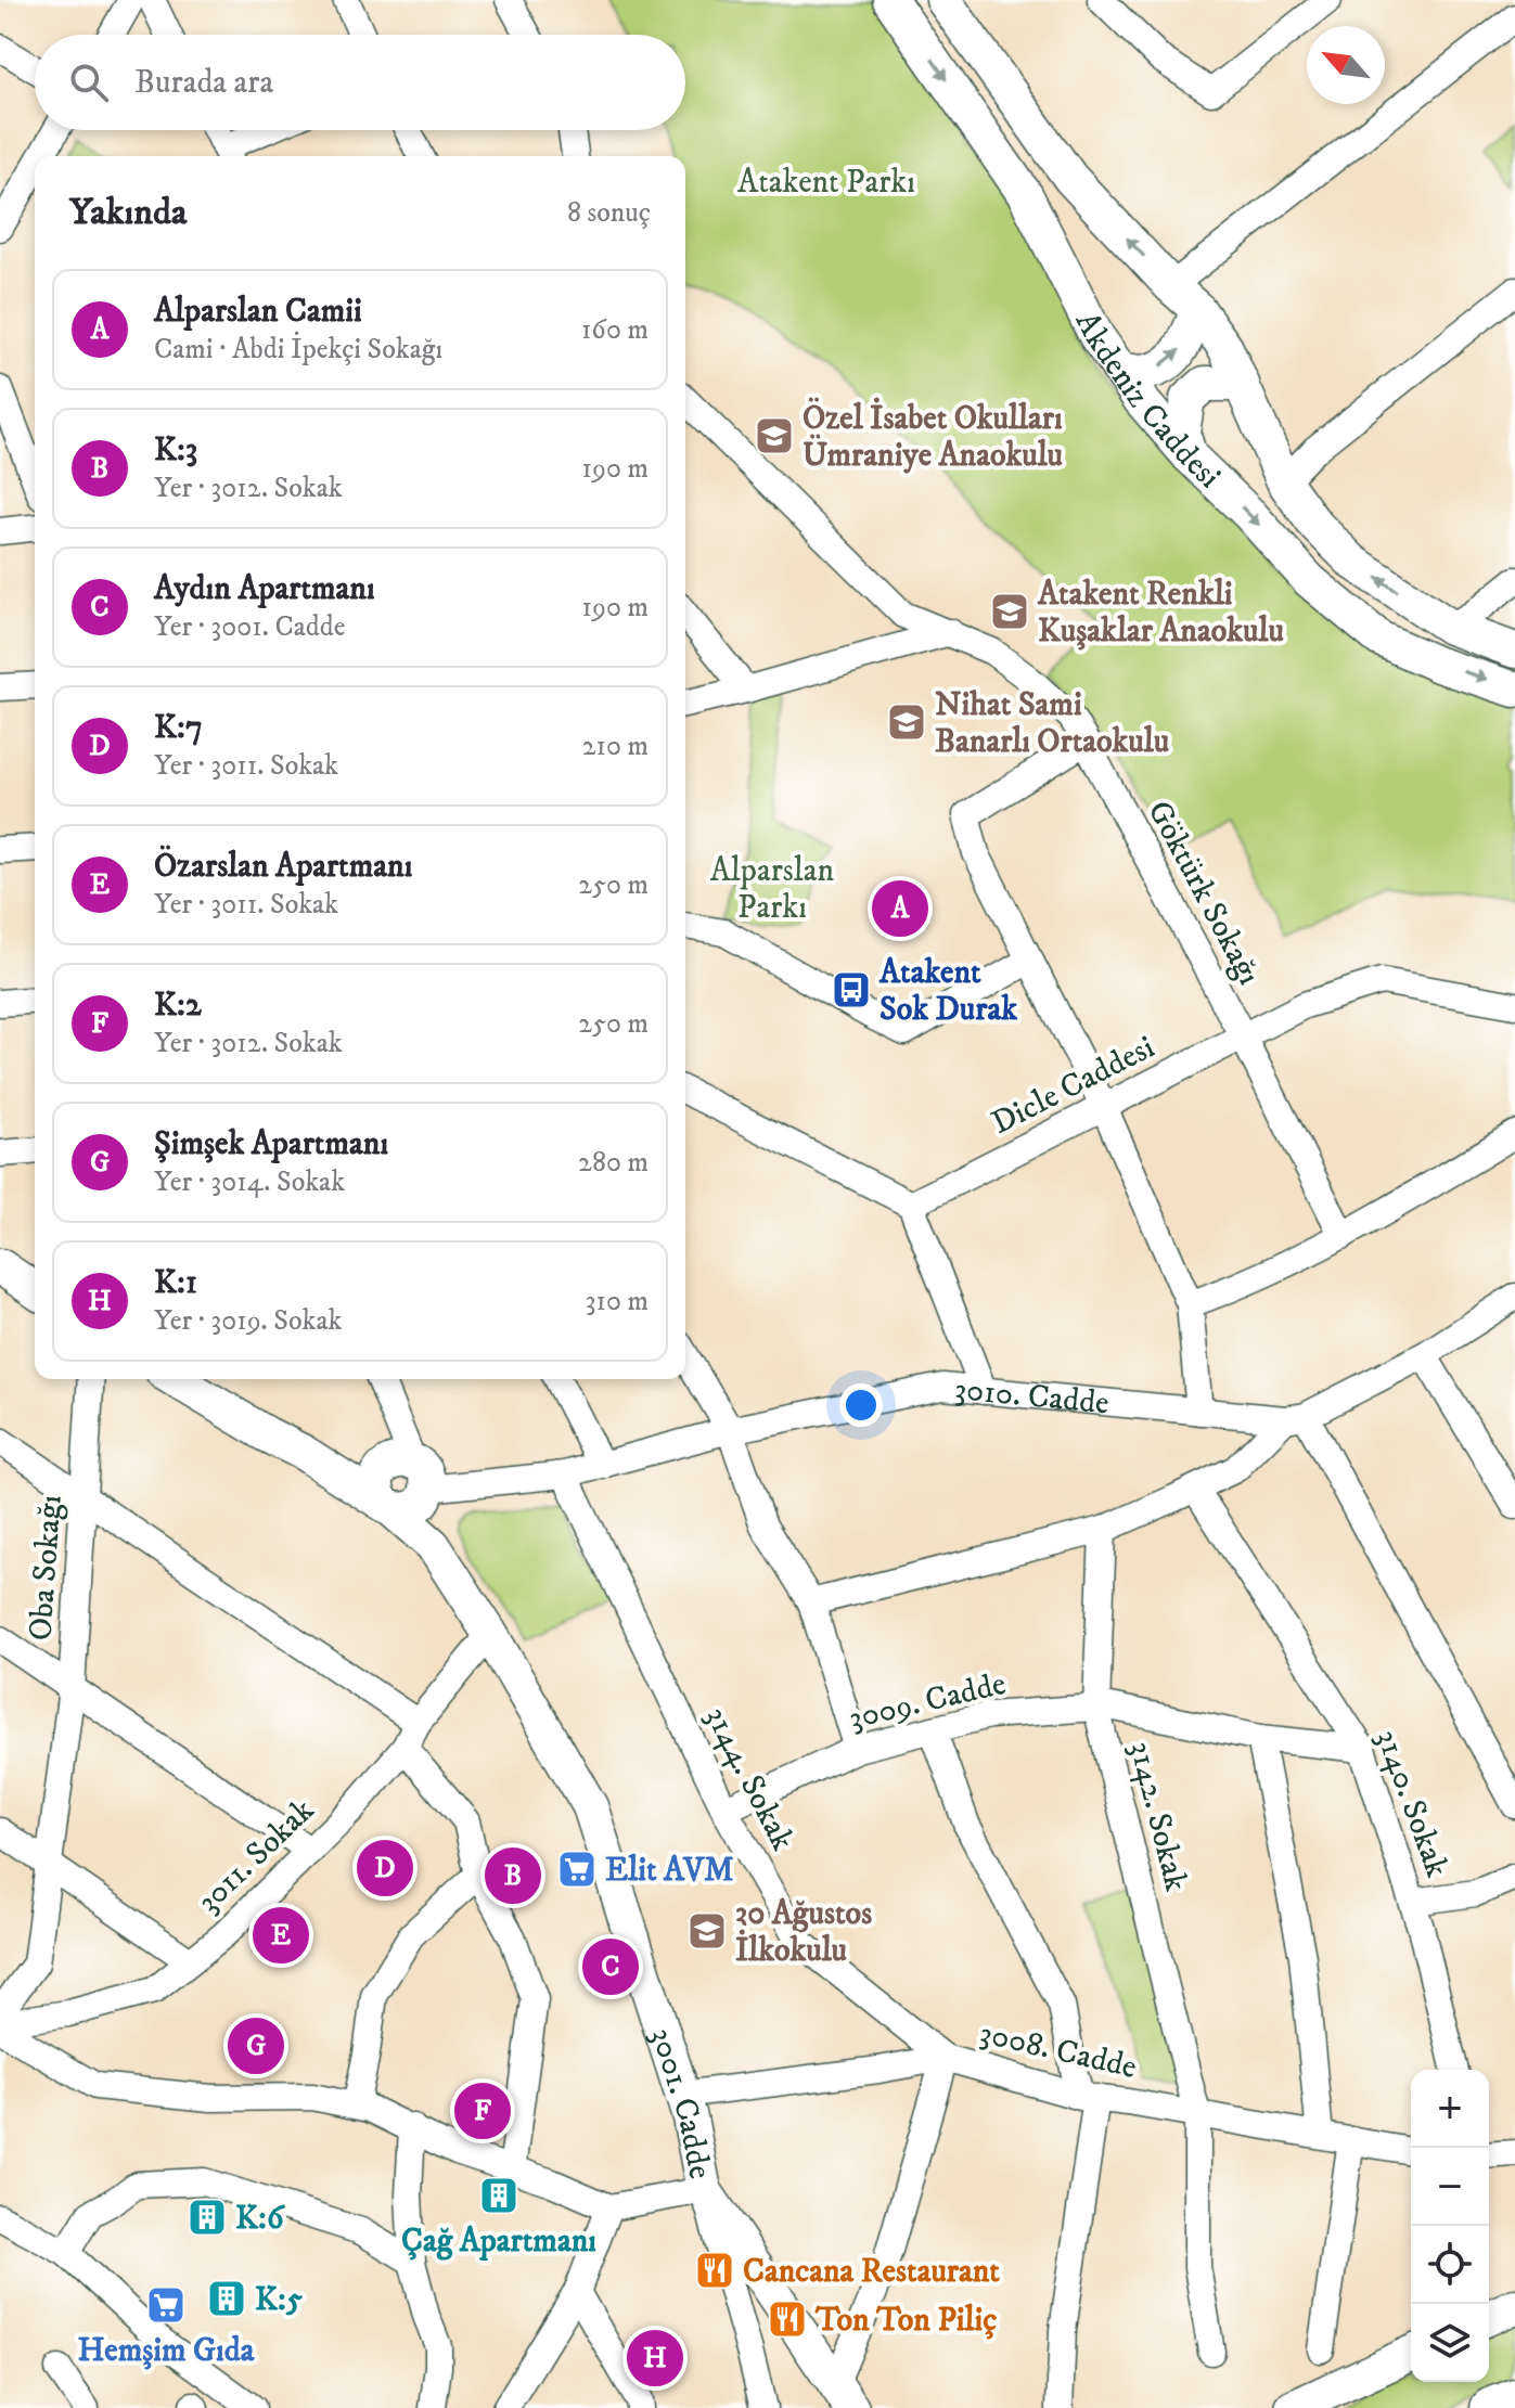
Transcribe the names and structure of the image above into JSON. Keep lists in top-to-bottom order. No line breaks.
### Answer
{"streets":{"main road":["Akdeniz Caddesi","3010. Cadde","3001. Cadde"],"street":["Göktürk Sokağı","Dicle Caddesi","Oba Sokağı","3009. Cadde","3144. Sokak","3140. Sokak","3142. Sokak","3011. Sokak","3008. Cadde"]},"crossings":[["Göktürk Sokağı","Dicle Caddesi"],["3010. Cadde","3144. Sokak"],["3009. Cadde","3144. Sokak"],["3009. Cadde","3140. Sokak"],["3009. Cadde","3142. Sokak"],["3144. Sokak","3008. Cadde"],["3142. Sokak","3008. Cadde"],["3011. Sokak","3001. Cadde"],["3008. Cadde","3001. Cadde"]],"parks":["Atakent Parkı","Alparslan Parkı"],"places":{"school or university":["Özel İsabet Okulları Ümraniye Anaokulu","Atakent Renkli Kuşaklar Anaokulu","Nihat Sami Banarlı Ortaokulu","30 Ağustos İlkokulu"],"bus stop":["Atakent Sok Durak"],"supermarket":["Elit AVM","Hemşim Gıda"],"building":["Çağ Apartmanı","K:6","K:5"],"restaurant":["Cancana Restaurant","Ton Ton Piliç"]},"north":"top left","page":{"search":"Burada ara","heading":["Yakında","8 sonuç"],"list":[{"mark":"A","name":"Alparslan Camii","note":"Cami · Abdi İpekçi Sokağı","value":"160 m"},{"mark":"B","name":"K:3","note":"Yer · 3012. Sokak","value":"190 m"},{"mark":"C","name":"Aydın Apartmanı","note":"Yer · 3001. Cadde","value":"190 m"},{"mark":"D","name":"K:7","note":"Yer · 3011. Sokak","value":"210 m"},{"mark":"E","name":"Özarslan Apartmanı","note":"Yer · 3011. Sokak","value":"250 m"},{"mark":"F","name":"K:2","note":"Yer · 3012. Sokak","value":"250 m"},{"mark":"G","name":"Şimşek Apartmanı","note":"Yer · 3014. Sokak","value":"280 m"},{"mark":"H","name":"K:1","note":"Yer · 3019. Sokak","value":"310 m"}],"pins":["A","D","B","E","C","G","F","H"],"map_buttons":["+","−"]}}
